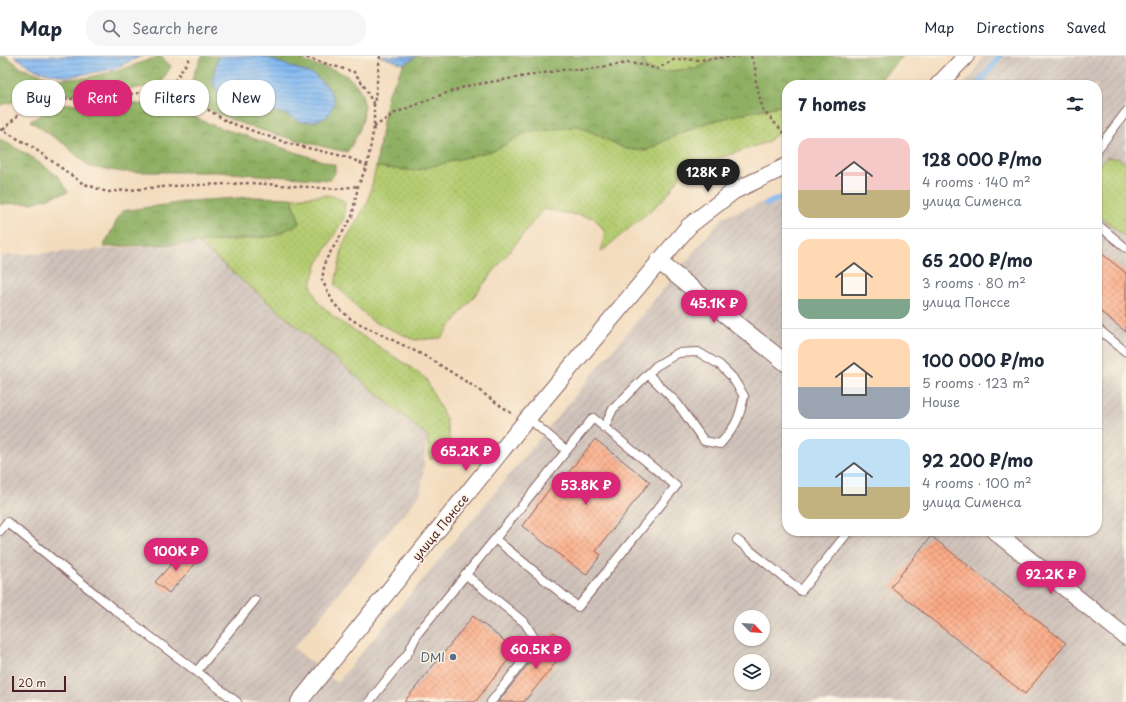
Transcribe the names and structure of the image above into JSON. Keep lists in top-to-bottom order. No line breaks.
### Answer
{"streets":{"street":["улица Понссе"]},"places":["DMI"],"scale_bar":"20 m","north":"bottom right","page":{"header":"Map","search":"Search here","nav":["Map","Directions","Saved"],"chip":["Buy","Rent","Filters","New"],"heading":"7 homes","list":[{"name":"128 000 ₽/mo","note":"4 rooms · 140 m² · улица Сименса"},{"name":"65 200 ₽/mo","note":"3 rooms · 80 m² · улица Понссе"},{"name":"100 000 ₽/mo","note":"5 rooms · 123 m² · House"},{"name":"92 200 ₽/mo","note":"4 rooms · 100 m² · улица Сименса"}],"price":["128K ₽","45.1K ₽","65.2K ₽","53.8K ₽","100K ₽","92.2K ₽","60.5K ₽"],"scale":"20 m"}}
